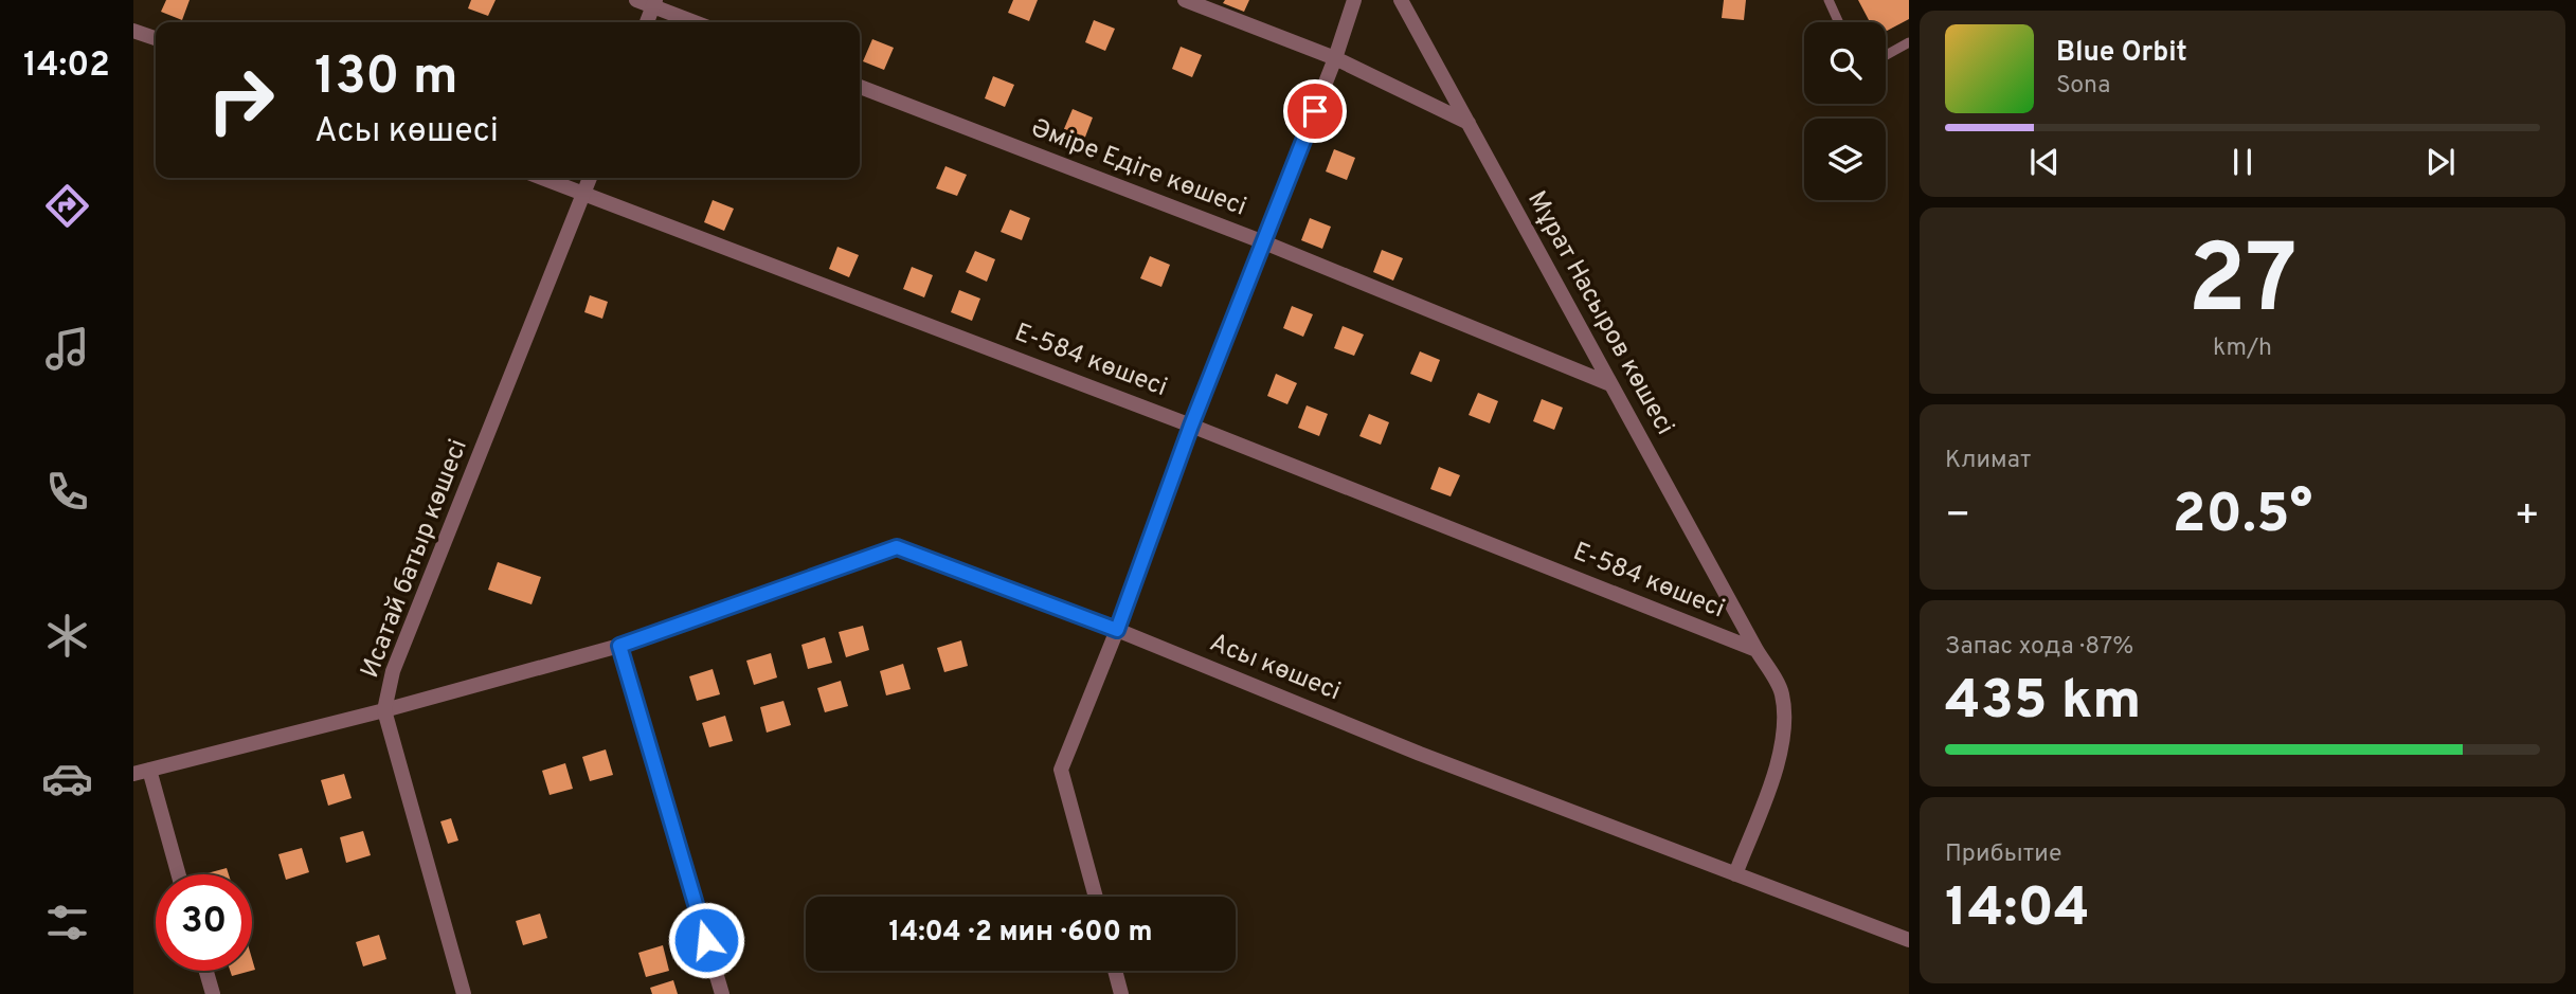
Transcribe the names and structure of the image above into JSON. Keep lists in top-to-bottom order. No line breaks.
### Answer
{"streets":{"street":["Әміре Едіге көшесі","Мұрат Насыров көшесі","Е-584 көшесі","Исатай батыр көшесі","Асы көшесі"]},"crossings":[["Әміре Едіге көшесі","Мұрат Насыров көшесі"],["Мұрат Насыров көшесі","Е-584 көшесі"],["Мұрат Насыров көшесі","Асы көшесі"],["Е-584 көшесі","Исатай батыр көшесі"],["Исатай батыр көшесі","Асы көшесі"]],"page":{"tabs":"14:02","turn":["130 m","Асы көшесі"],"song":["Blue Orbit","Sona"],"tile":[["27","km/h"],"Климат",["Запас хода · 87%","435 km"],["Прибытие","14:04"]],"heat":["−","20.5°","+"],"limit":"30","trip":"14:04 · 2 мин · 600 m"}}
